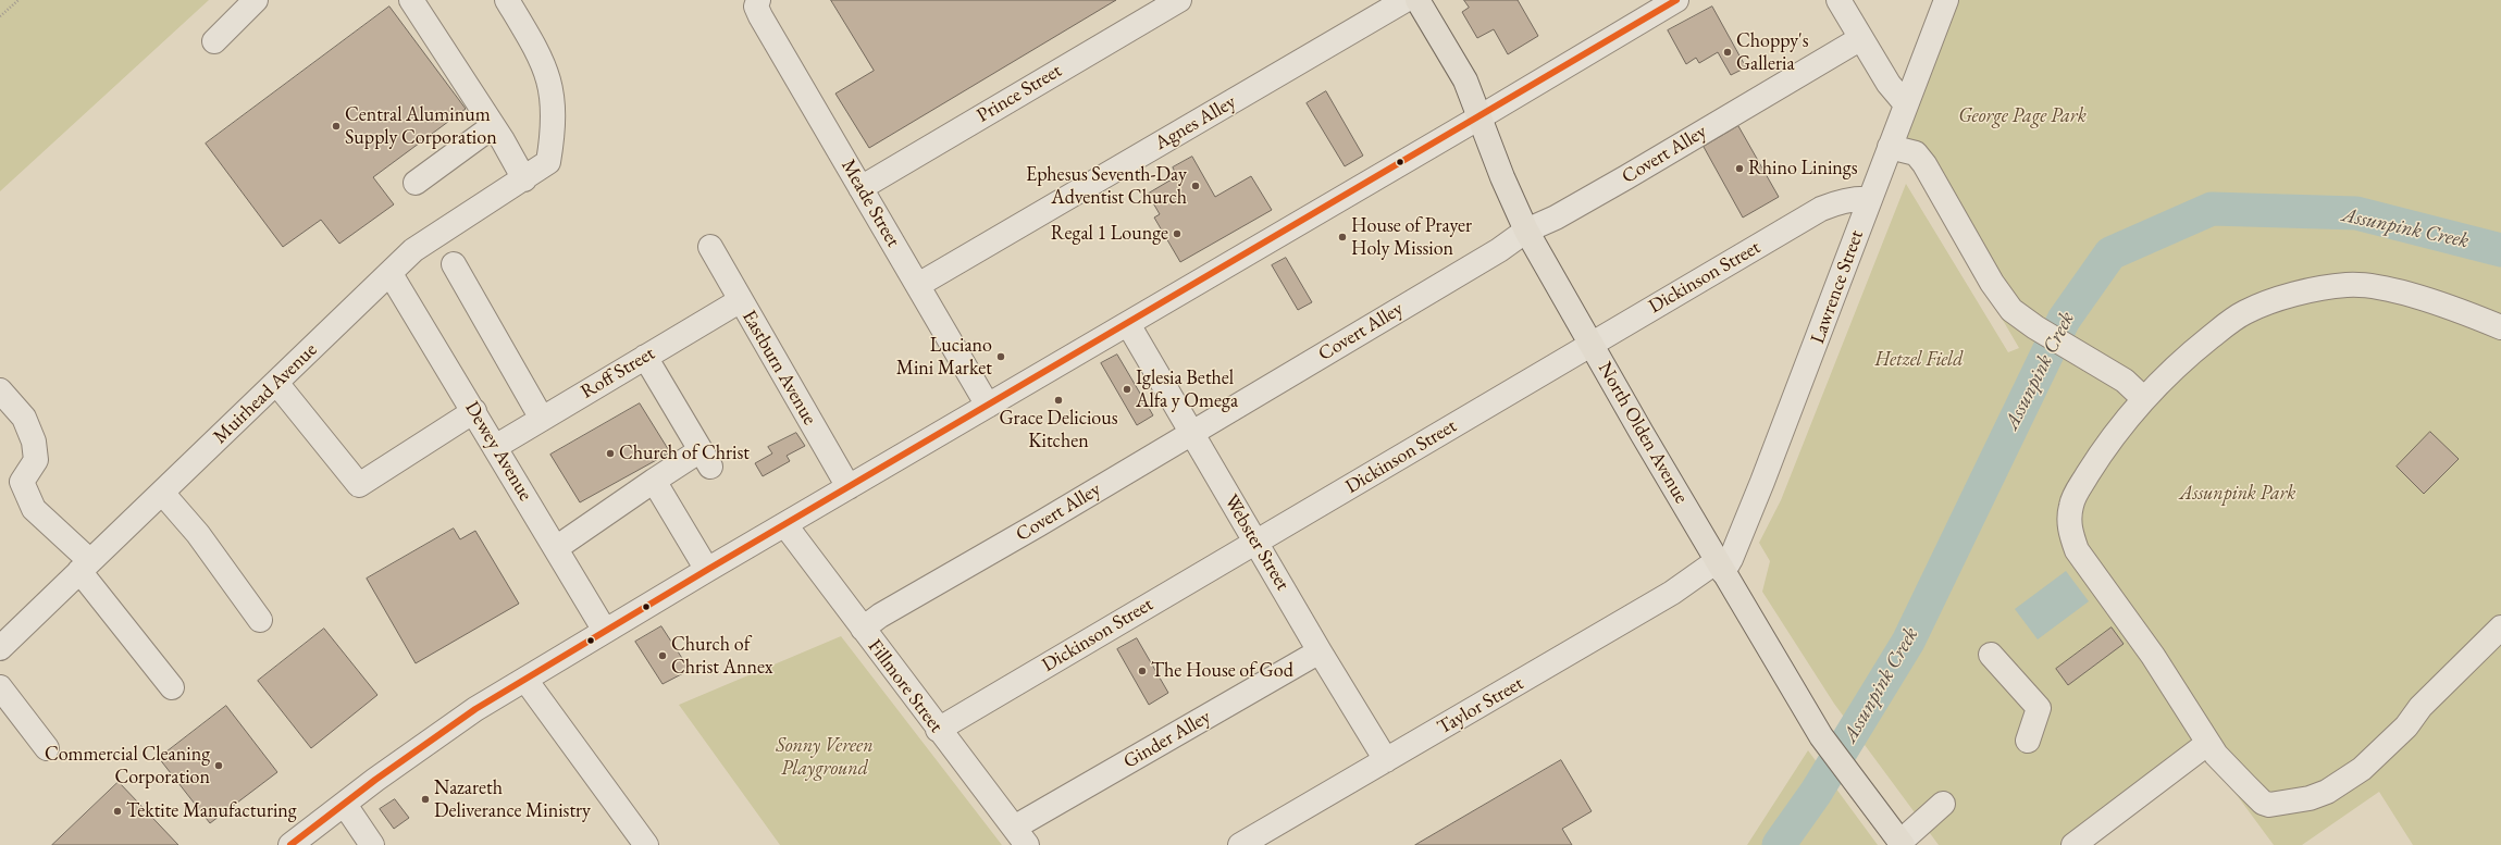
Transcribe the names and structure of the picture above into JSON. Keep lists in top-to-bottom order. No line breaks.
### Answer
{"streets":{"main road":["North Olden Avenue"],"street":["Prince Street","Agnes Alley","Covert Alley","Meade Street","Dickinson Street","Lawrence Street","Eastburn Avenue","Roff Street","Muirhead Avenue","Dewey Avenue","Webster Street","Fillmore Street","Taylor Street","Ginder Alley"]},"crossings":[["Prince Street","Meade Street"],["Agnes Alley","Meade Street"],["Covert Alley","North Olden Avenue"],["Covert Alley","Webster Street"],["Covert Alley","Fillmore Street"],["Dickinson Street","Lawrence Street"],["Dickinson Street","North Olden Avenue"],["Dickinson Street","Webster Street"],["Dickinson Street","Fillmore Street"],["Lawrence Street","North Olden Avenue"],["Lawrence Street","Taylor Street"],["Eastburn Avenue","Roff Street"],["Roff Street","Dewey Avenue"],["Muirhead Avenue","Dewey Avenue"],["North Olden Avenue","Taylor Street"],["Webster Street","Taylor Street"],["Webster Street","Ginder Alley"],["Fillmore Street","Ginder Alley"]],"water":["Assunpink Creek"],"parks":["George Page Park","Hetzel Field","Assunpink Park","Sonny Vereen Playground"],"places":["Choppy's Galleria","Central Aluminum Supply Corporation","Rhino Linings","Ephesus Seventh-Day Adventist Church","Regal 1 Lounge","House of Prayer Holy Mission","Luciano Mini Market","Iglesia Bethel Alfa y Omega","Grace Delicious Kitchen","Church of Christ","Church of Christ Annex","The House of God","Commercial Cleaning Corporation","Nazareth Deliverance Ministry","Tektite Manufacturing"]}
